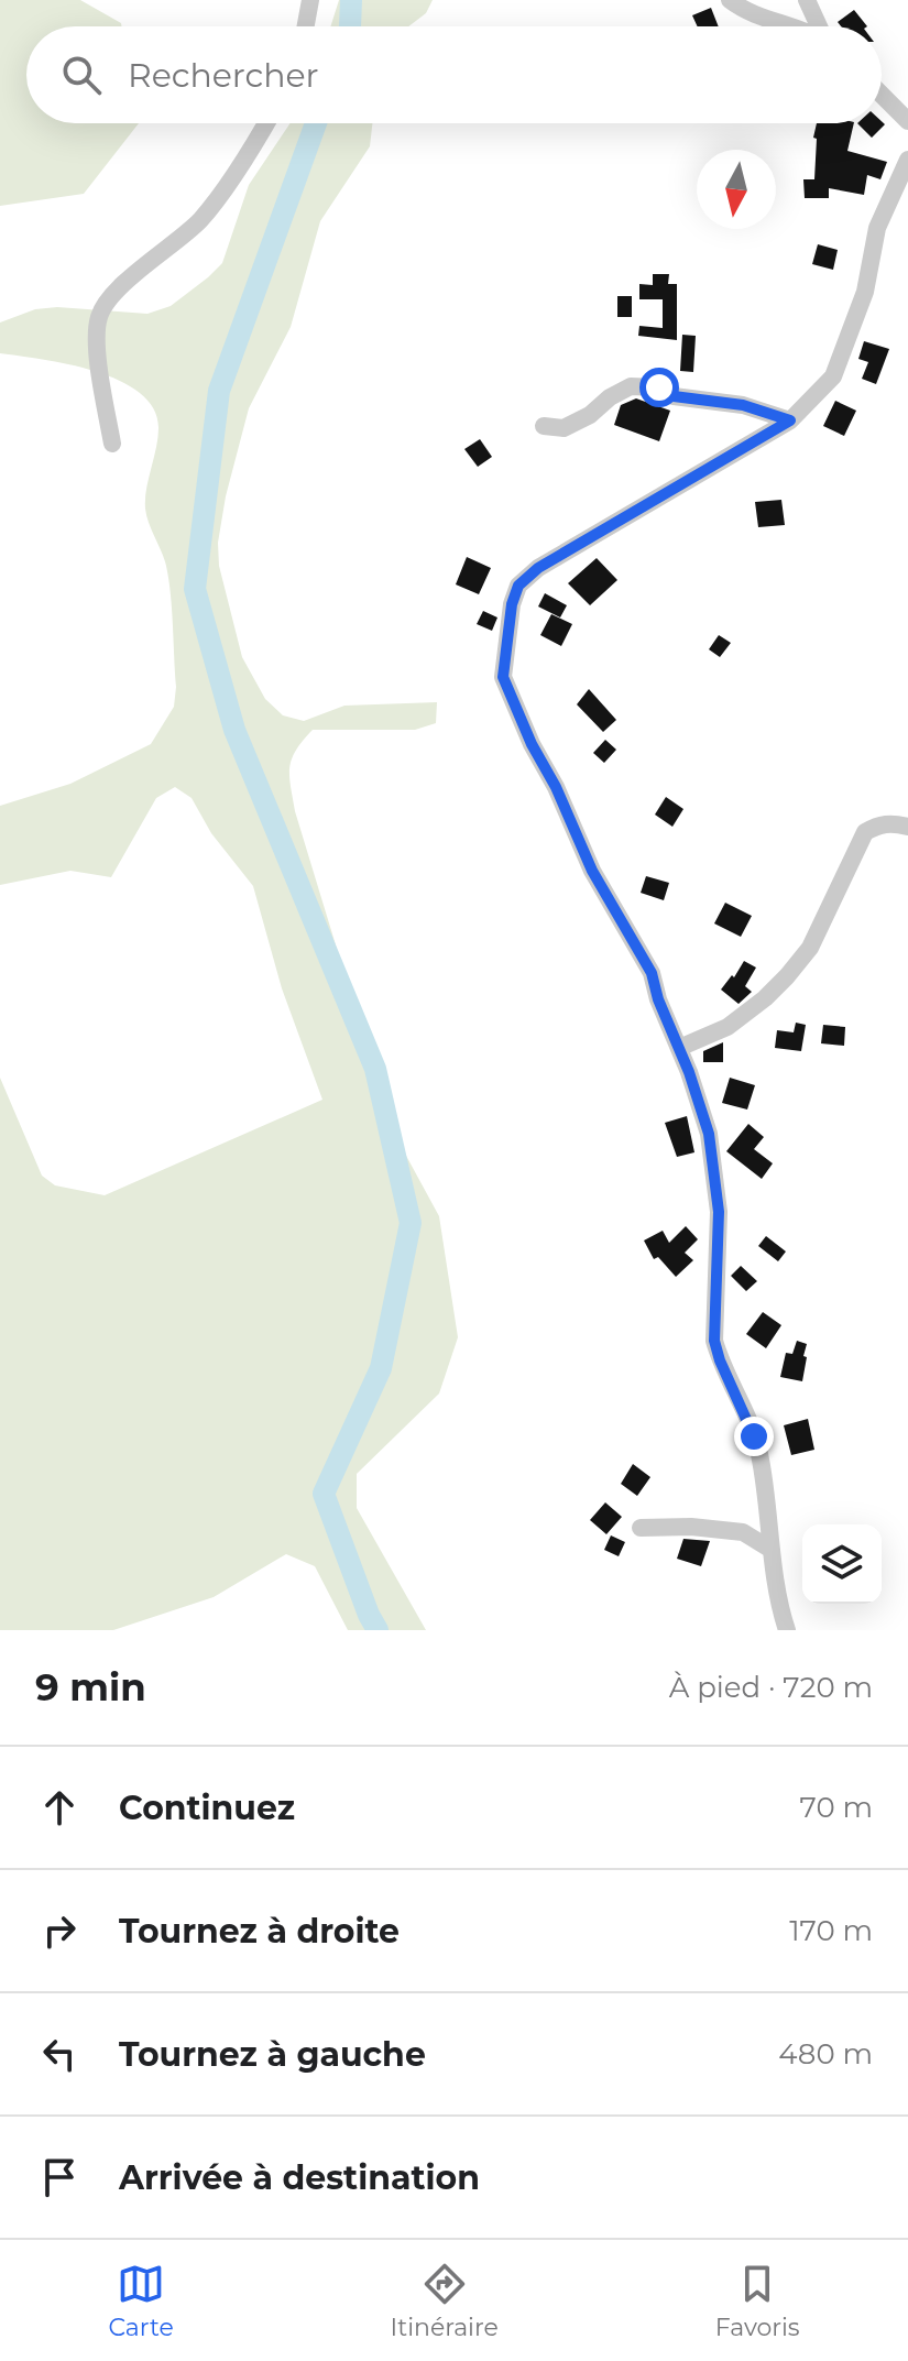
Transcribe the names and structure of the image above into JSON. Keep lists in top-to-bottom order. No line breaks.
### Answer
{"north":"bottom","page":{"search":"Rechercher","heading":["9 min","À pied · 720 m"],"list":[["Continuez","70 m"],["Tournez à droite","170 m"],["Tournez à gauche","480 m"],"Arrivée à destination"],"nav":["Carte","Itinéraire","Favoris"]}}
